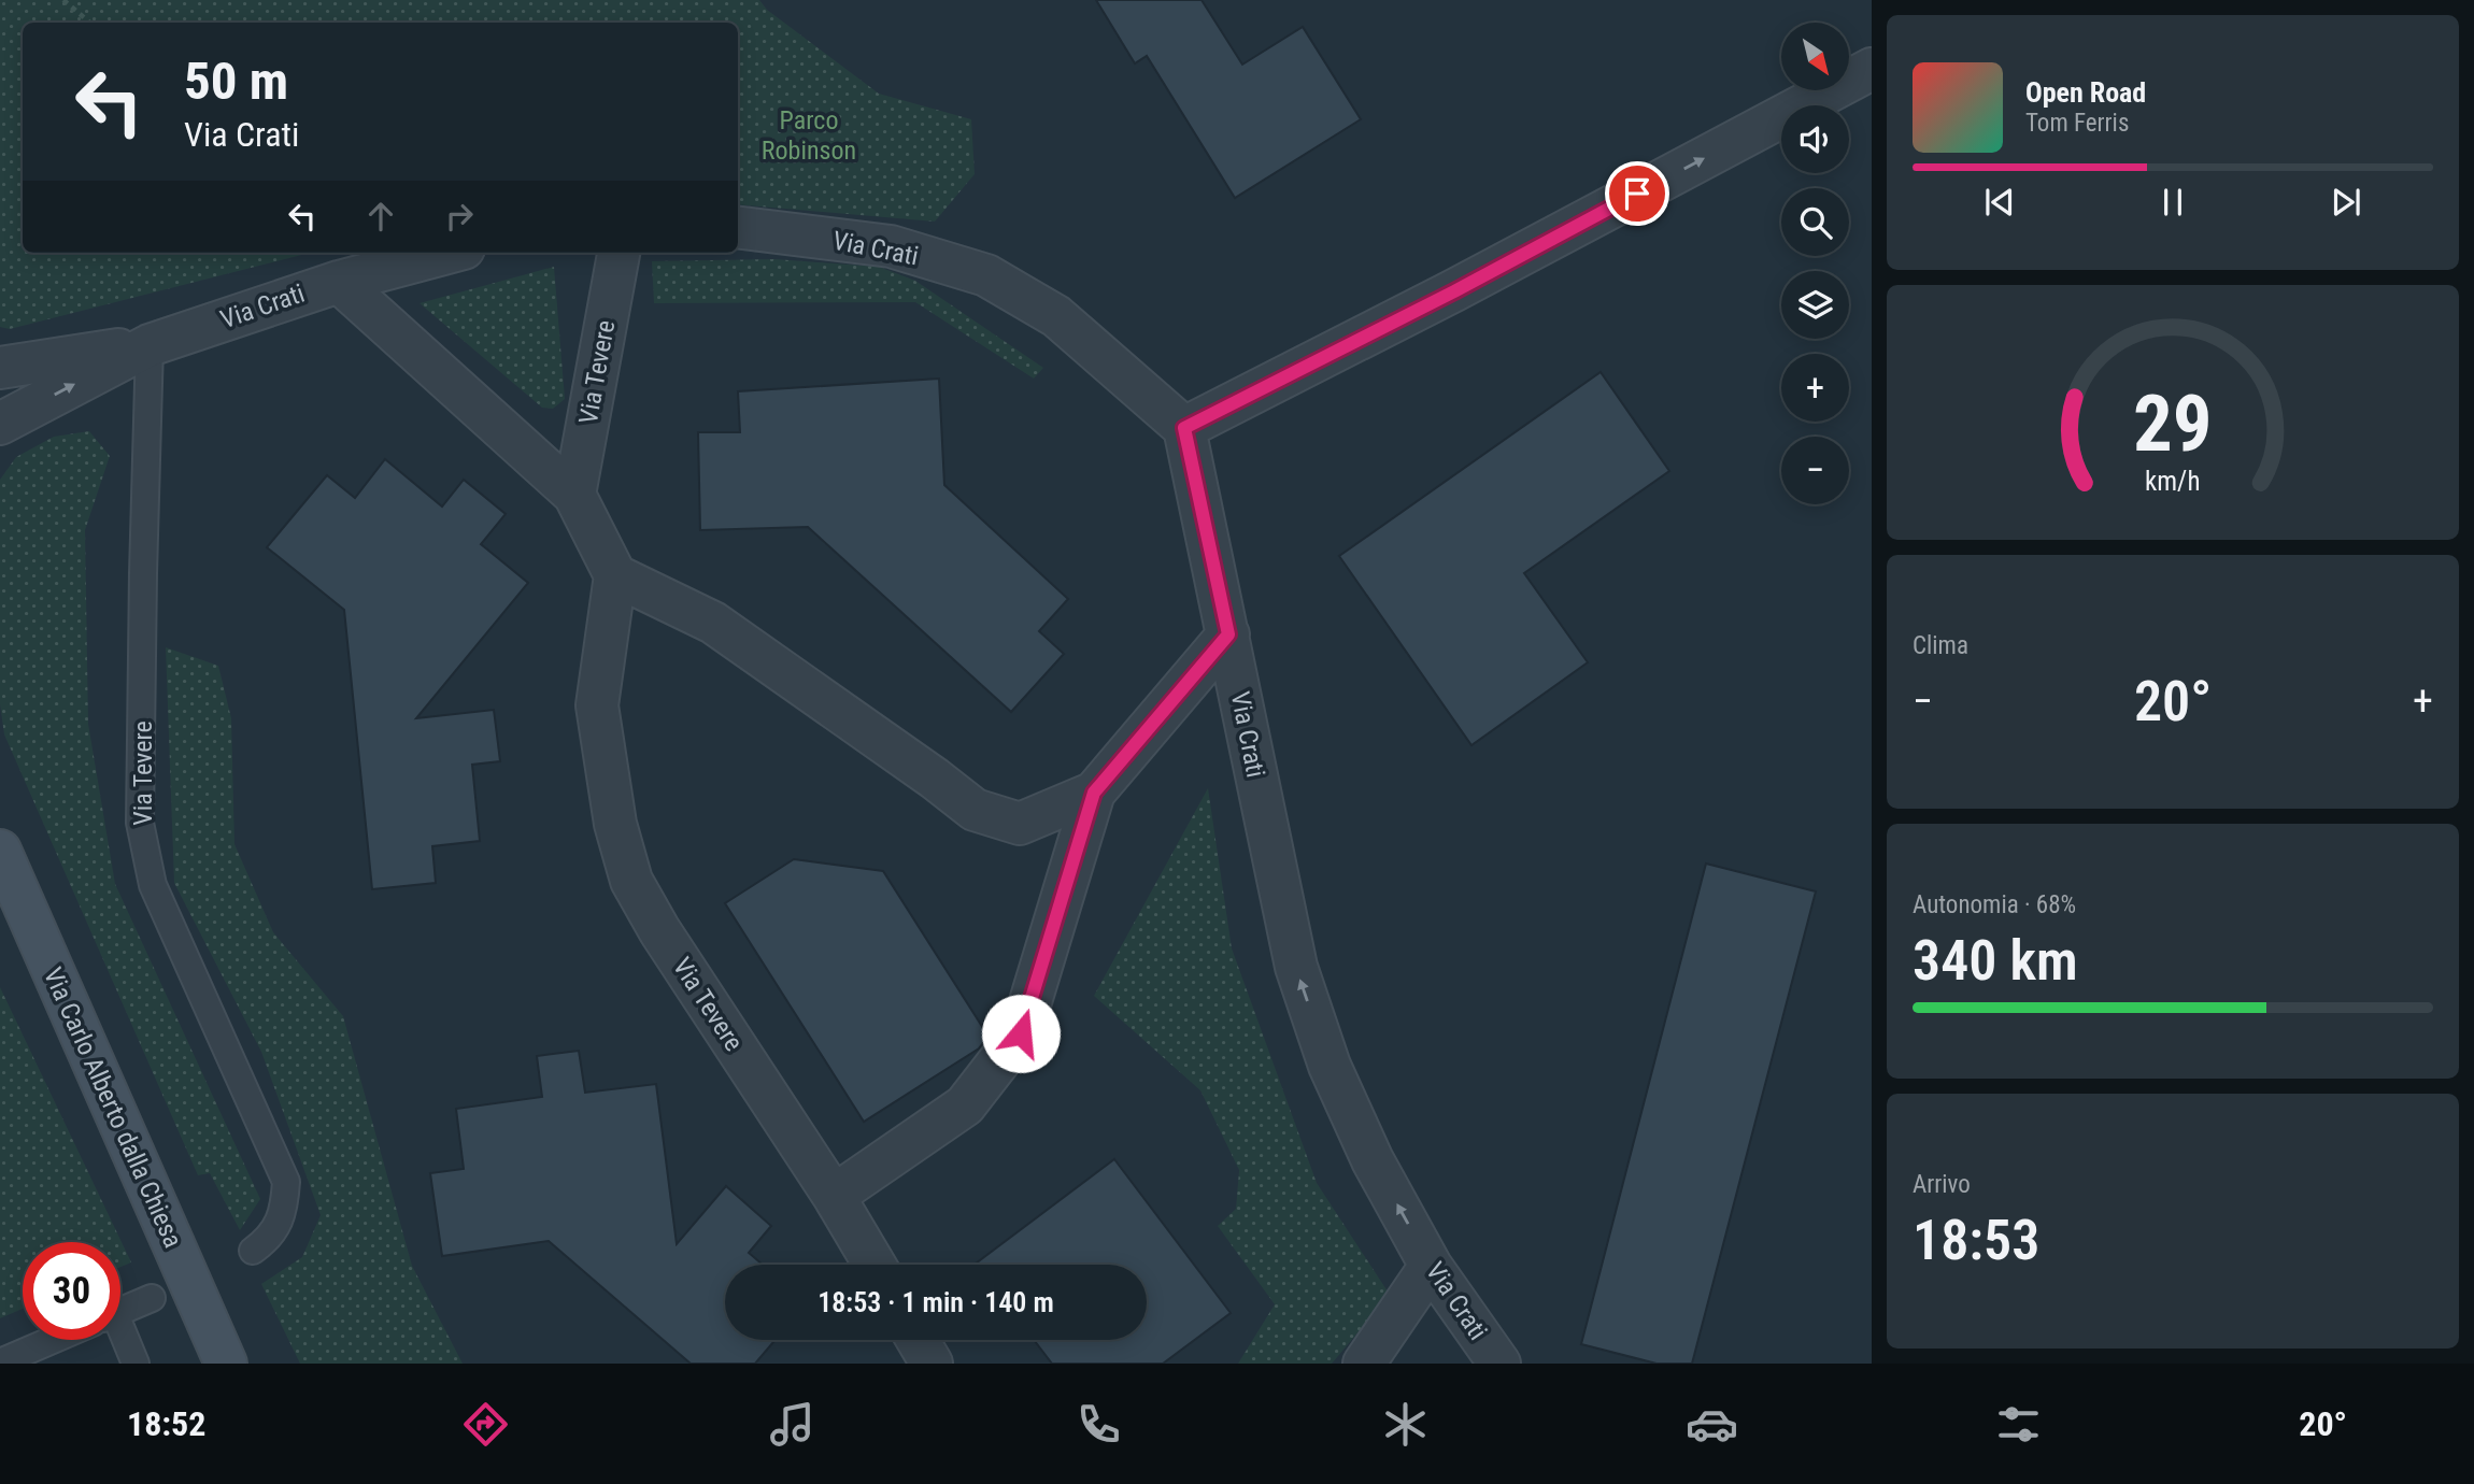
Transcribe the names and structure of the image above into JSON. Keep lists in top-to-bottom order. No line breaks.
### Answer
{"streets":{"street":["Via Crati","Via Tevere","Via Carlo Alberto dalla Chiesa"]},"crossings":[["Via Crati","Via Tevere"]],"parks":["Parco Robinson"],"north":"bottom right","page":{"map_buttons":["+","−"],"turn":["50 m","Via Crati"],"song":["Open Road","Tom Ferris"],"tile":["Clima",["Autonomia · 68%","340 km"],["Arrivo","18:53"]],"heat":["−","20°","+"],"limit":"30","trip":"18:53 · 1 min · 140 m","tabs":["18:52","20°"],"gauge":["29","km/h"]}}
